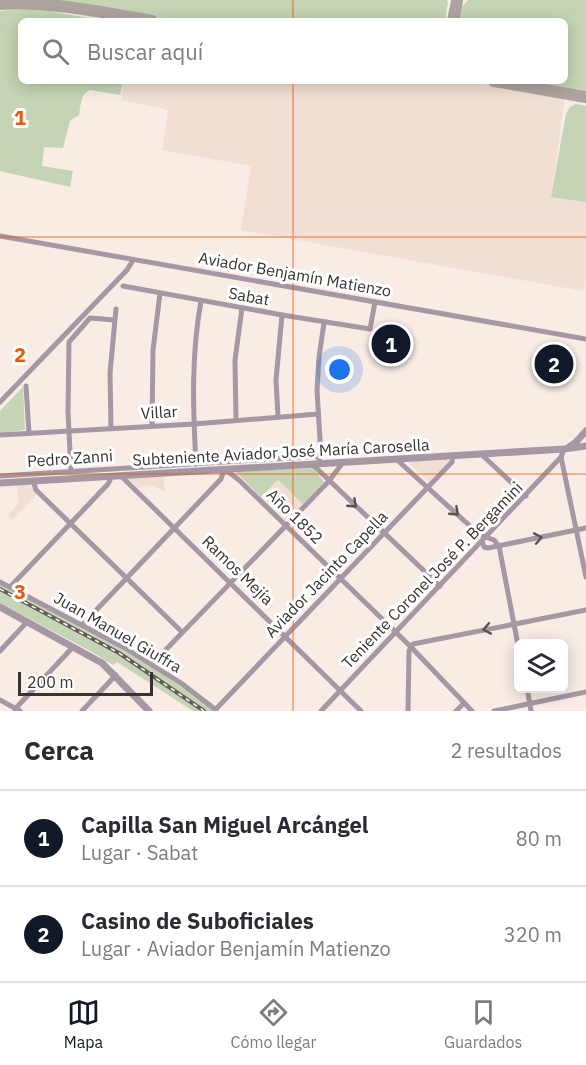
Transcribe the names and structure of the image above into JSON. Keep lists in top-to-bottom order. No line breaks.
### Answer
{"streets":{"street":["Aviador Benjamín Matienzo","Sabat","Villar","Subteniente Aviador José María Carosella","Pedro Zanni","Año 1852","Ramos Mejía","Aviador Jacinto Capella","Teniente Coronel José P. Bergamini","Juan Manuel Giuffra"]},"crossings":[["Aviador Benjamín Matienzo","Sabat"],["Subteniente Aviador José María Carosella","Pedro Zanni"],["Subteniente Aviador José María Carosella","Año 1852"],["Subteniente Aviador José María Carosella","Ramos Mejía"],["Subteniente Aviador José María Carosella","Aviador Jacinto Capella"],["Año 1852","Aviador Jacinto Capella"],["Año 1852","Teniente Coronel José P. Bergamini"],["Ramos Mejía","Aviador Jacinto Capella"],["Ramos Mejía","Teniente Coronel José P. Bergamini"],["Aviador Jacinto Capella","Juan Manuel Giuffra"]],"scale_bar":"200 m","page":{"search":"Buscar aquí","pins":["1","2"],"scale":"200 m","heading":["Cerca","2 resultados"],"list":[{"mark":"1","name":"Capilla San Miguel Arcángel","note":"Lugar · Sabat","value":"80 m"},{"mark":"2","name":"Casino de Suboficiales","note":"Lugar · Aviador Benjamín Matienzo","value":"320 m"}],"nav":["Mapa","Cómo llegar","Guardados"]},"grid":{"rows":["1","2","3"]}}
